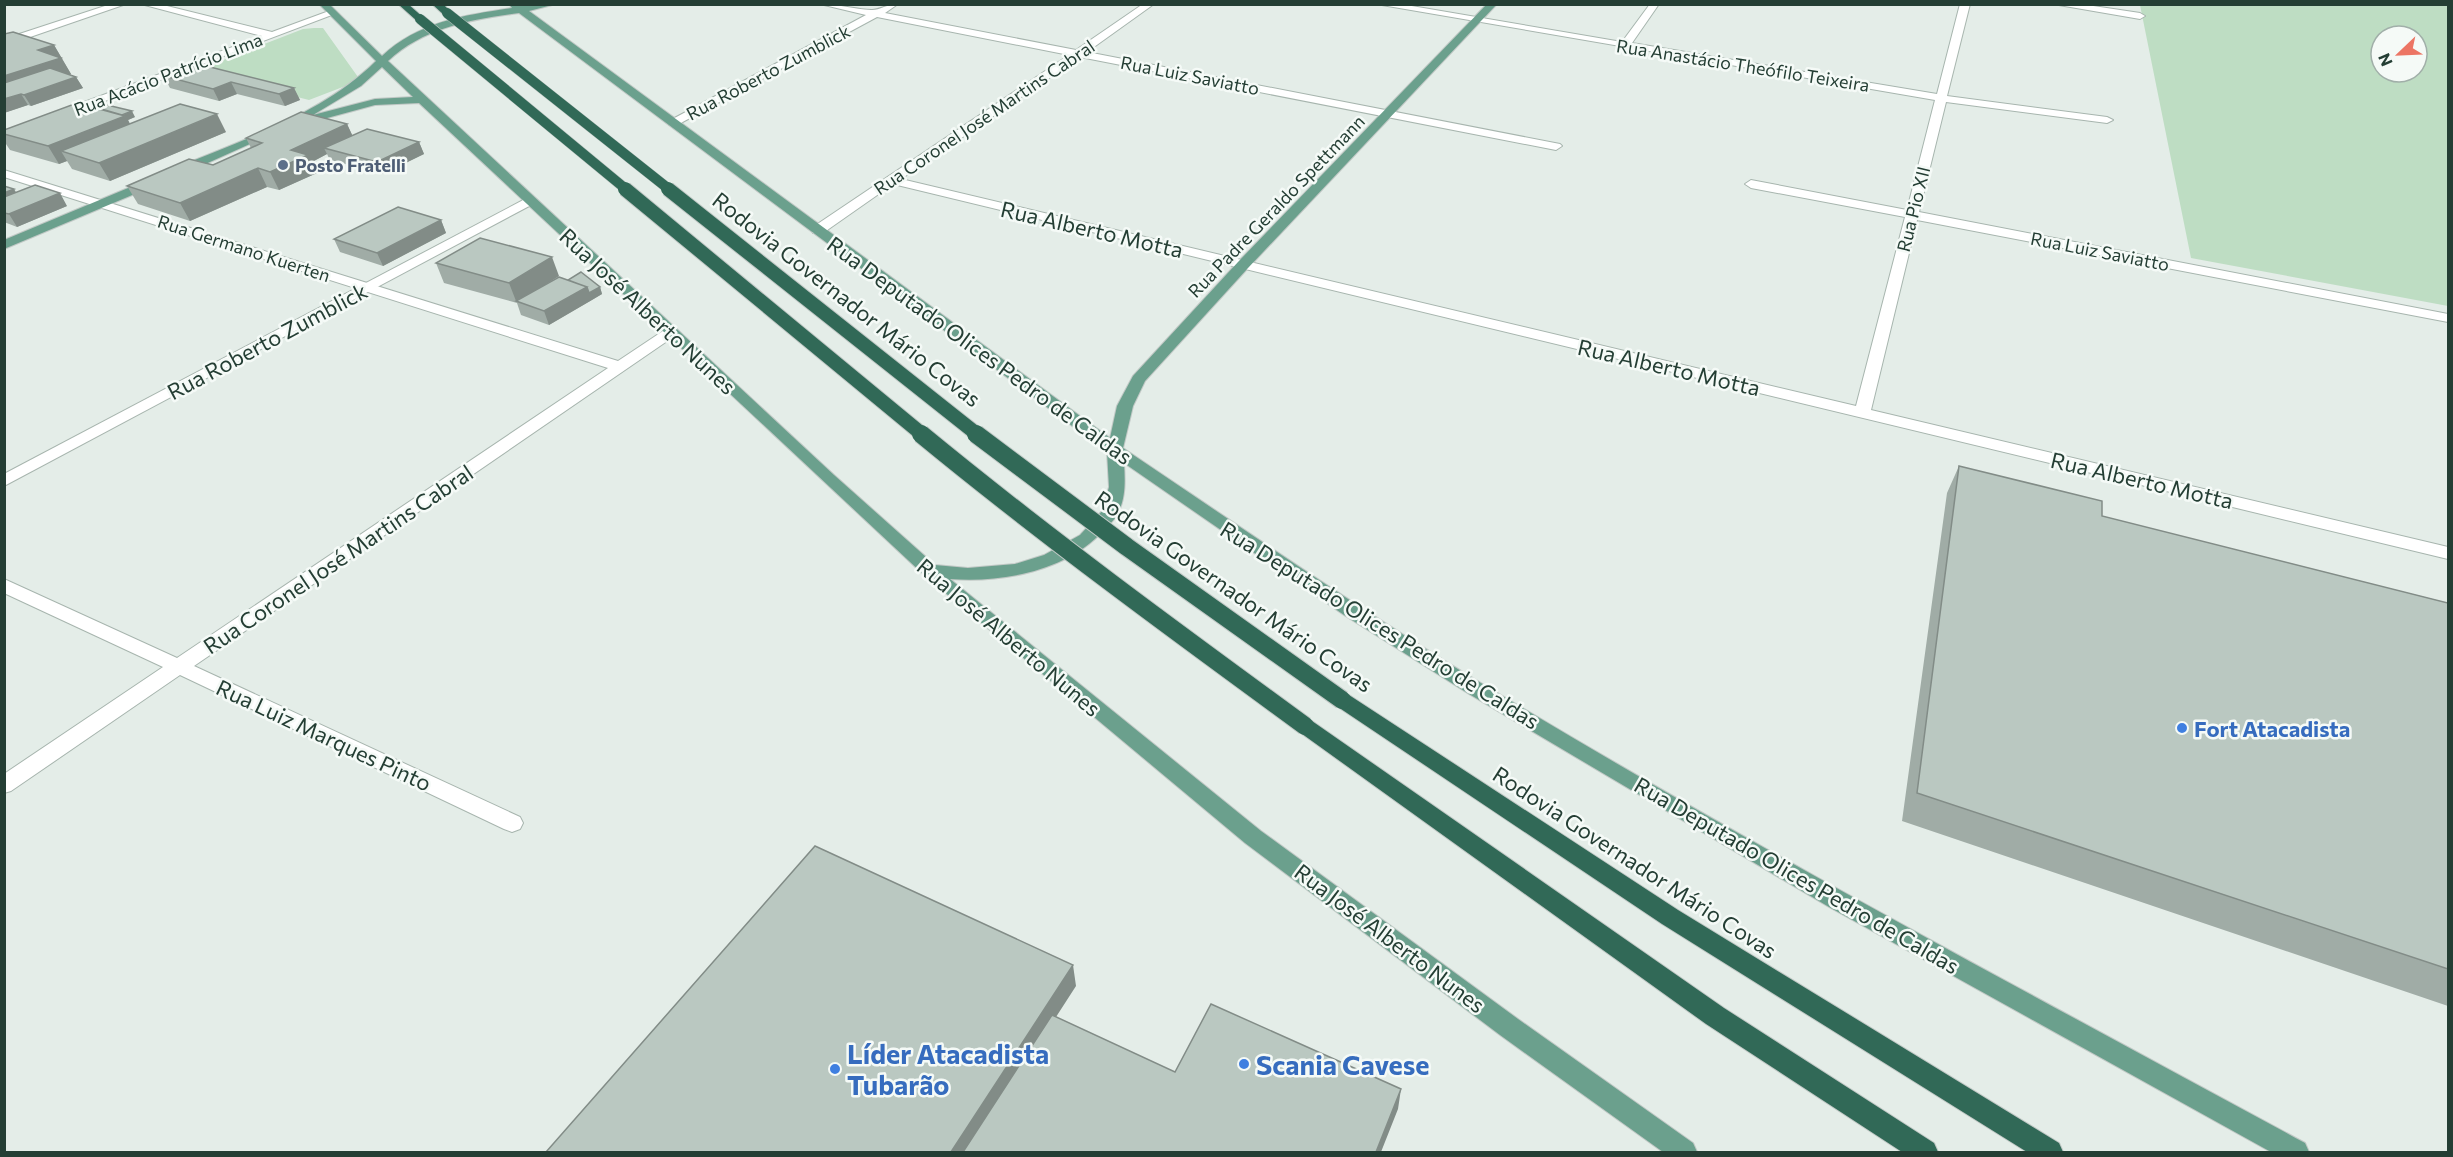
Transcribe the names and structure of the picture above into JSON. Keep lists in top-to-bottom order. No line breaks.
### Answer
{"streets":{"highway":["Rodovia Governador Mário Covas"],"main road":["Rua Padre Geraldo Spettmann","Rua José Alberto Nunes","Rua Deputado Olices Pedro de Caldas"],"street":["Rua Anastácio Theófilo Teixeira","Rua Roberto Zumblick","Rua Acácio Patrício Lima","Rua Luiz Saviatto","Rua Coronel José Martins Cabral","Rua Pio XII","Rua Alberto Motta","Rua Germano Kuerten","Rua Luiz Marques Pinto"]},"crossings":[["Rua Anastácio Theófilo Teixeira","Rua Padre Geraldo Spettmann"],["Rua Anastácio Theófilo Teixeira","Rua Pio XII"],["Rua Roberto Zumblick","Rua Luiz Saviatto"],["Rua Roberto Zumblick","Rua Germano Kuerten"],["Rua Roberto Zumblick","Rua José Alberto Nunes"],["Rua Roberto Zumblick","Rua Deputado Olices Pedro de Caldas"],["Rua Acácio Patrício Lima","Rua José Alberto Nunes"],["Rua Luiz Saviatto","Rua Coronel José Martins Cabral"],["Rua Luiz Saviatto","Rua Padre Geraldo Spettmann"],["Rua Luiz Saviatto","Rua Pio XII"],["Rua Coronel José Martins Cabral","Rua Alberto Motta"],["Rua Coronel José Martins Cabral","Rua Germano Kuerten"],["Rua Coronel José Martins Cabral","Rua José Alberto Nunes"],["Rua Coronel José Martins Cabral","Rua Deputado Olices Pedro de Caldas"],["Rua Coronel José Martins Cabral","Rua Luiz Marques Pinto"],["Rua Padre Geraldo Spettmann","Rua Alberto Motta"],["Rua Padre Geraldo Spettmann","Rua José Alberto Nunes"],["Rua Padre Geraldo Spettmann","Rua Deputado Olices Pedro de Caldas"],["Rua Pio XII","Rua Alberto Motta"]],"places":["Posto Fratelli","Fort Atacadista","Scania Cavese","Líder Atacadista Tubarão"],"north":"bottom left"}
